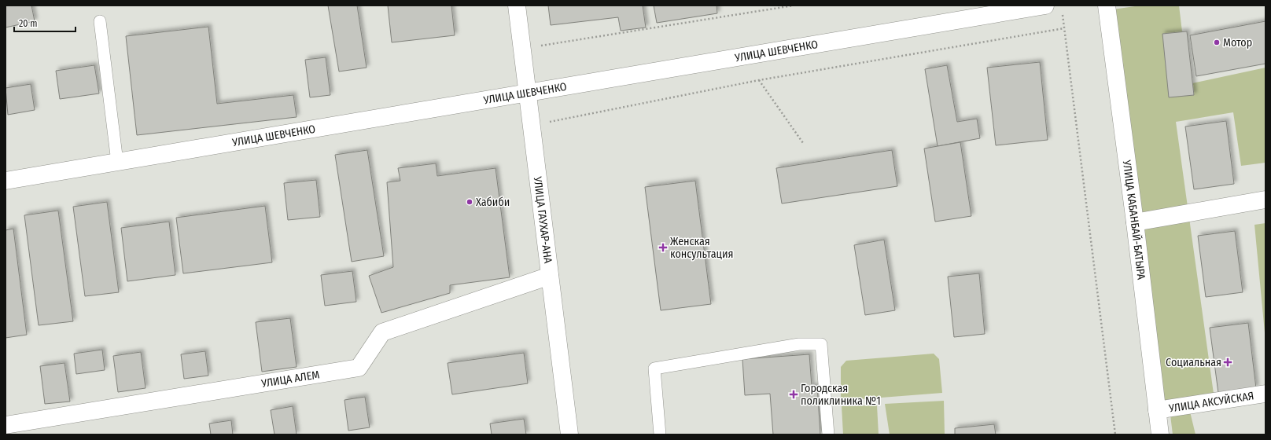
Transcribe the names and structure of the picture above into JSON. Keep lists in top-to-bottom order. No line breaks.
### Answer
{"streets":{"street":["УЛИЦА ШЕВЧЕНКО","УЛИЦА ГАУХАР-АНА","УЛИЦА КАБАНБАЙ-БАТЫРА","УЛИЦА АЛЕМ","УЛИЦА АКСУЙСКАЯ"]},"crossings":[["УЛИЦА ШЕВЧЕНКО","УЛИЦА ГАУХАР-АНА"],["УЛИЦА ГАУХАР-АНА","УЛИЦА АЛЕМ"],["УЛИЦА КАБАНБАЙ-БАТЫРА","УЛИЦА АКСУЙСКАЯ"]],"places":{"other":["Мотор","Хабиби"],"health":["Женская консультация","Социальная","Городская поликлиника №1"]},"scale_bar":"20 m"}
